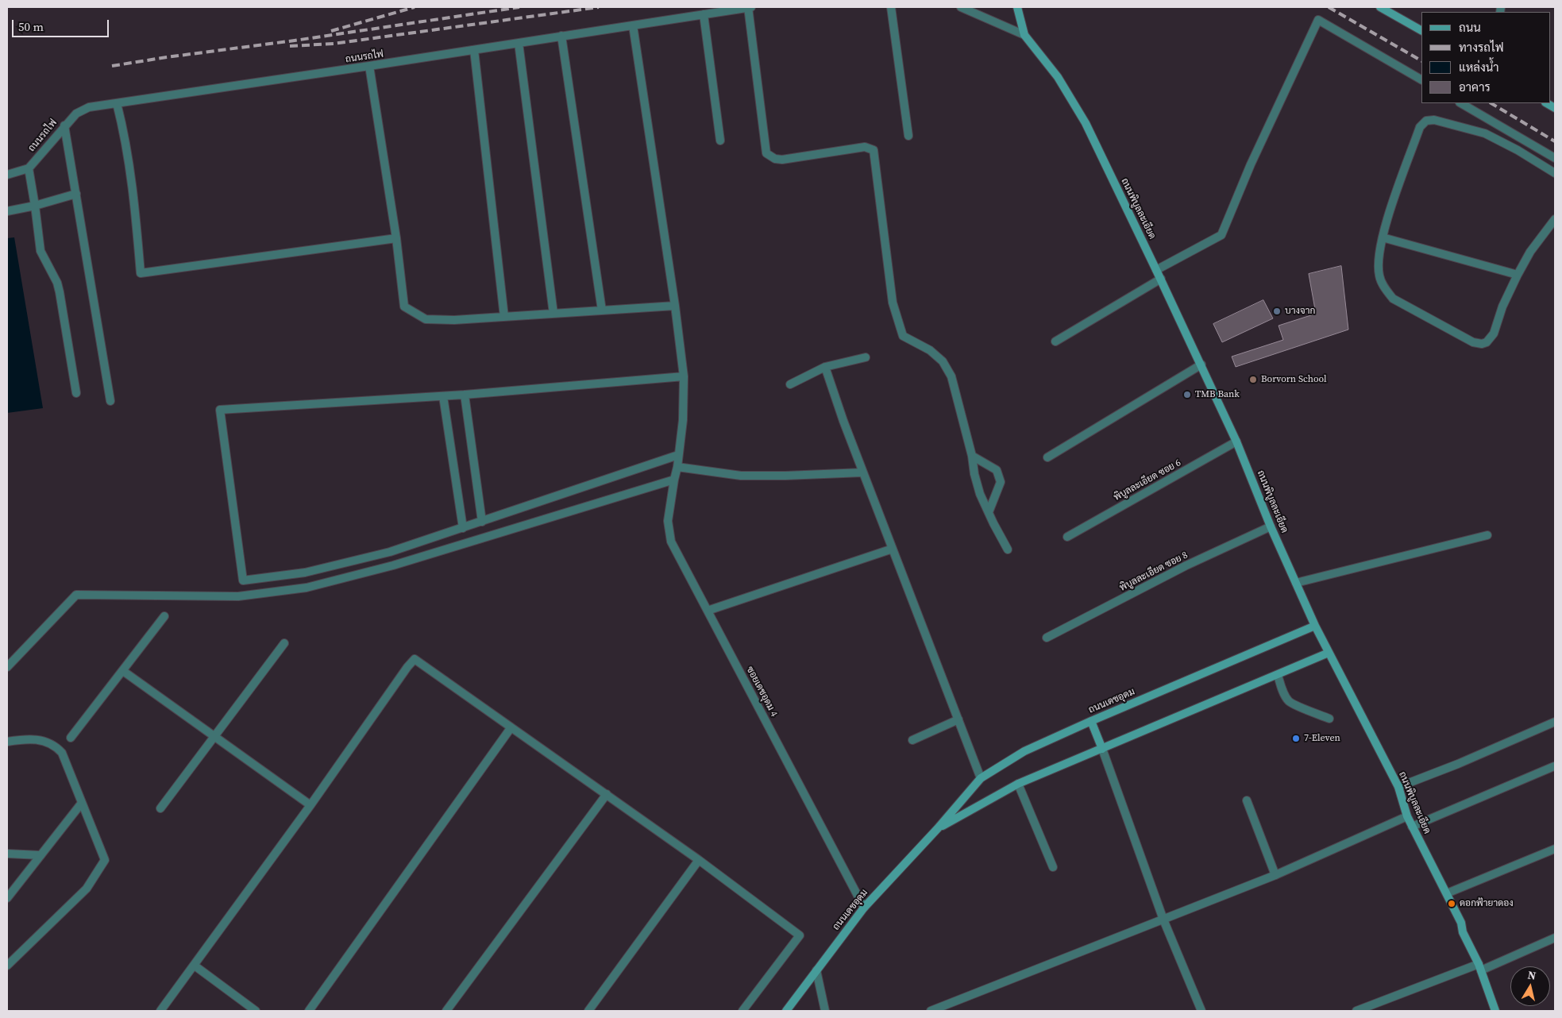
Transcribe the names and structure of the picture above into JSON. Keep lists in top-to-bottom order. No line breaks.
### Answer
{"streets":{"main road":["ถนนพิบูลละเอียด","ถนนเดชอุดม"],"street":["ถนนรถไฟ","พิบูลละเอียด ซอย 6","พิบูลละเอียด ซอย 8","ซอยเดชอุดม 4"]},"crossings":[["ถนนรถไฟ","ซอยเดชอุดม 4"],["ถนนพิบูลละเอียด","พิบูลละเอียด ซอย 6"],["ถนนพิบูลละเอียด","พิบูลละเอียด ซอย 8"],["ถนนพิบูลละเอียด","ถนนเดชอุดม"],["ซอยเดชอุดม 4","ถนนเดชอุดม"]],"places":["บางจาก","Borvorn School","TMB Bank","7-Eleven","ดอกฟ้ายาดอง"],"legend":["ถนน","ทางรถไฟ","แหล่งน้ำ","อาคาร"],"scale_bar":"50 m","north":"top"}
